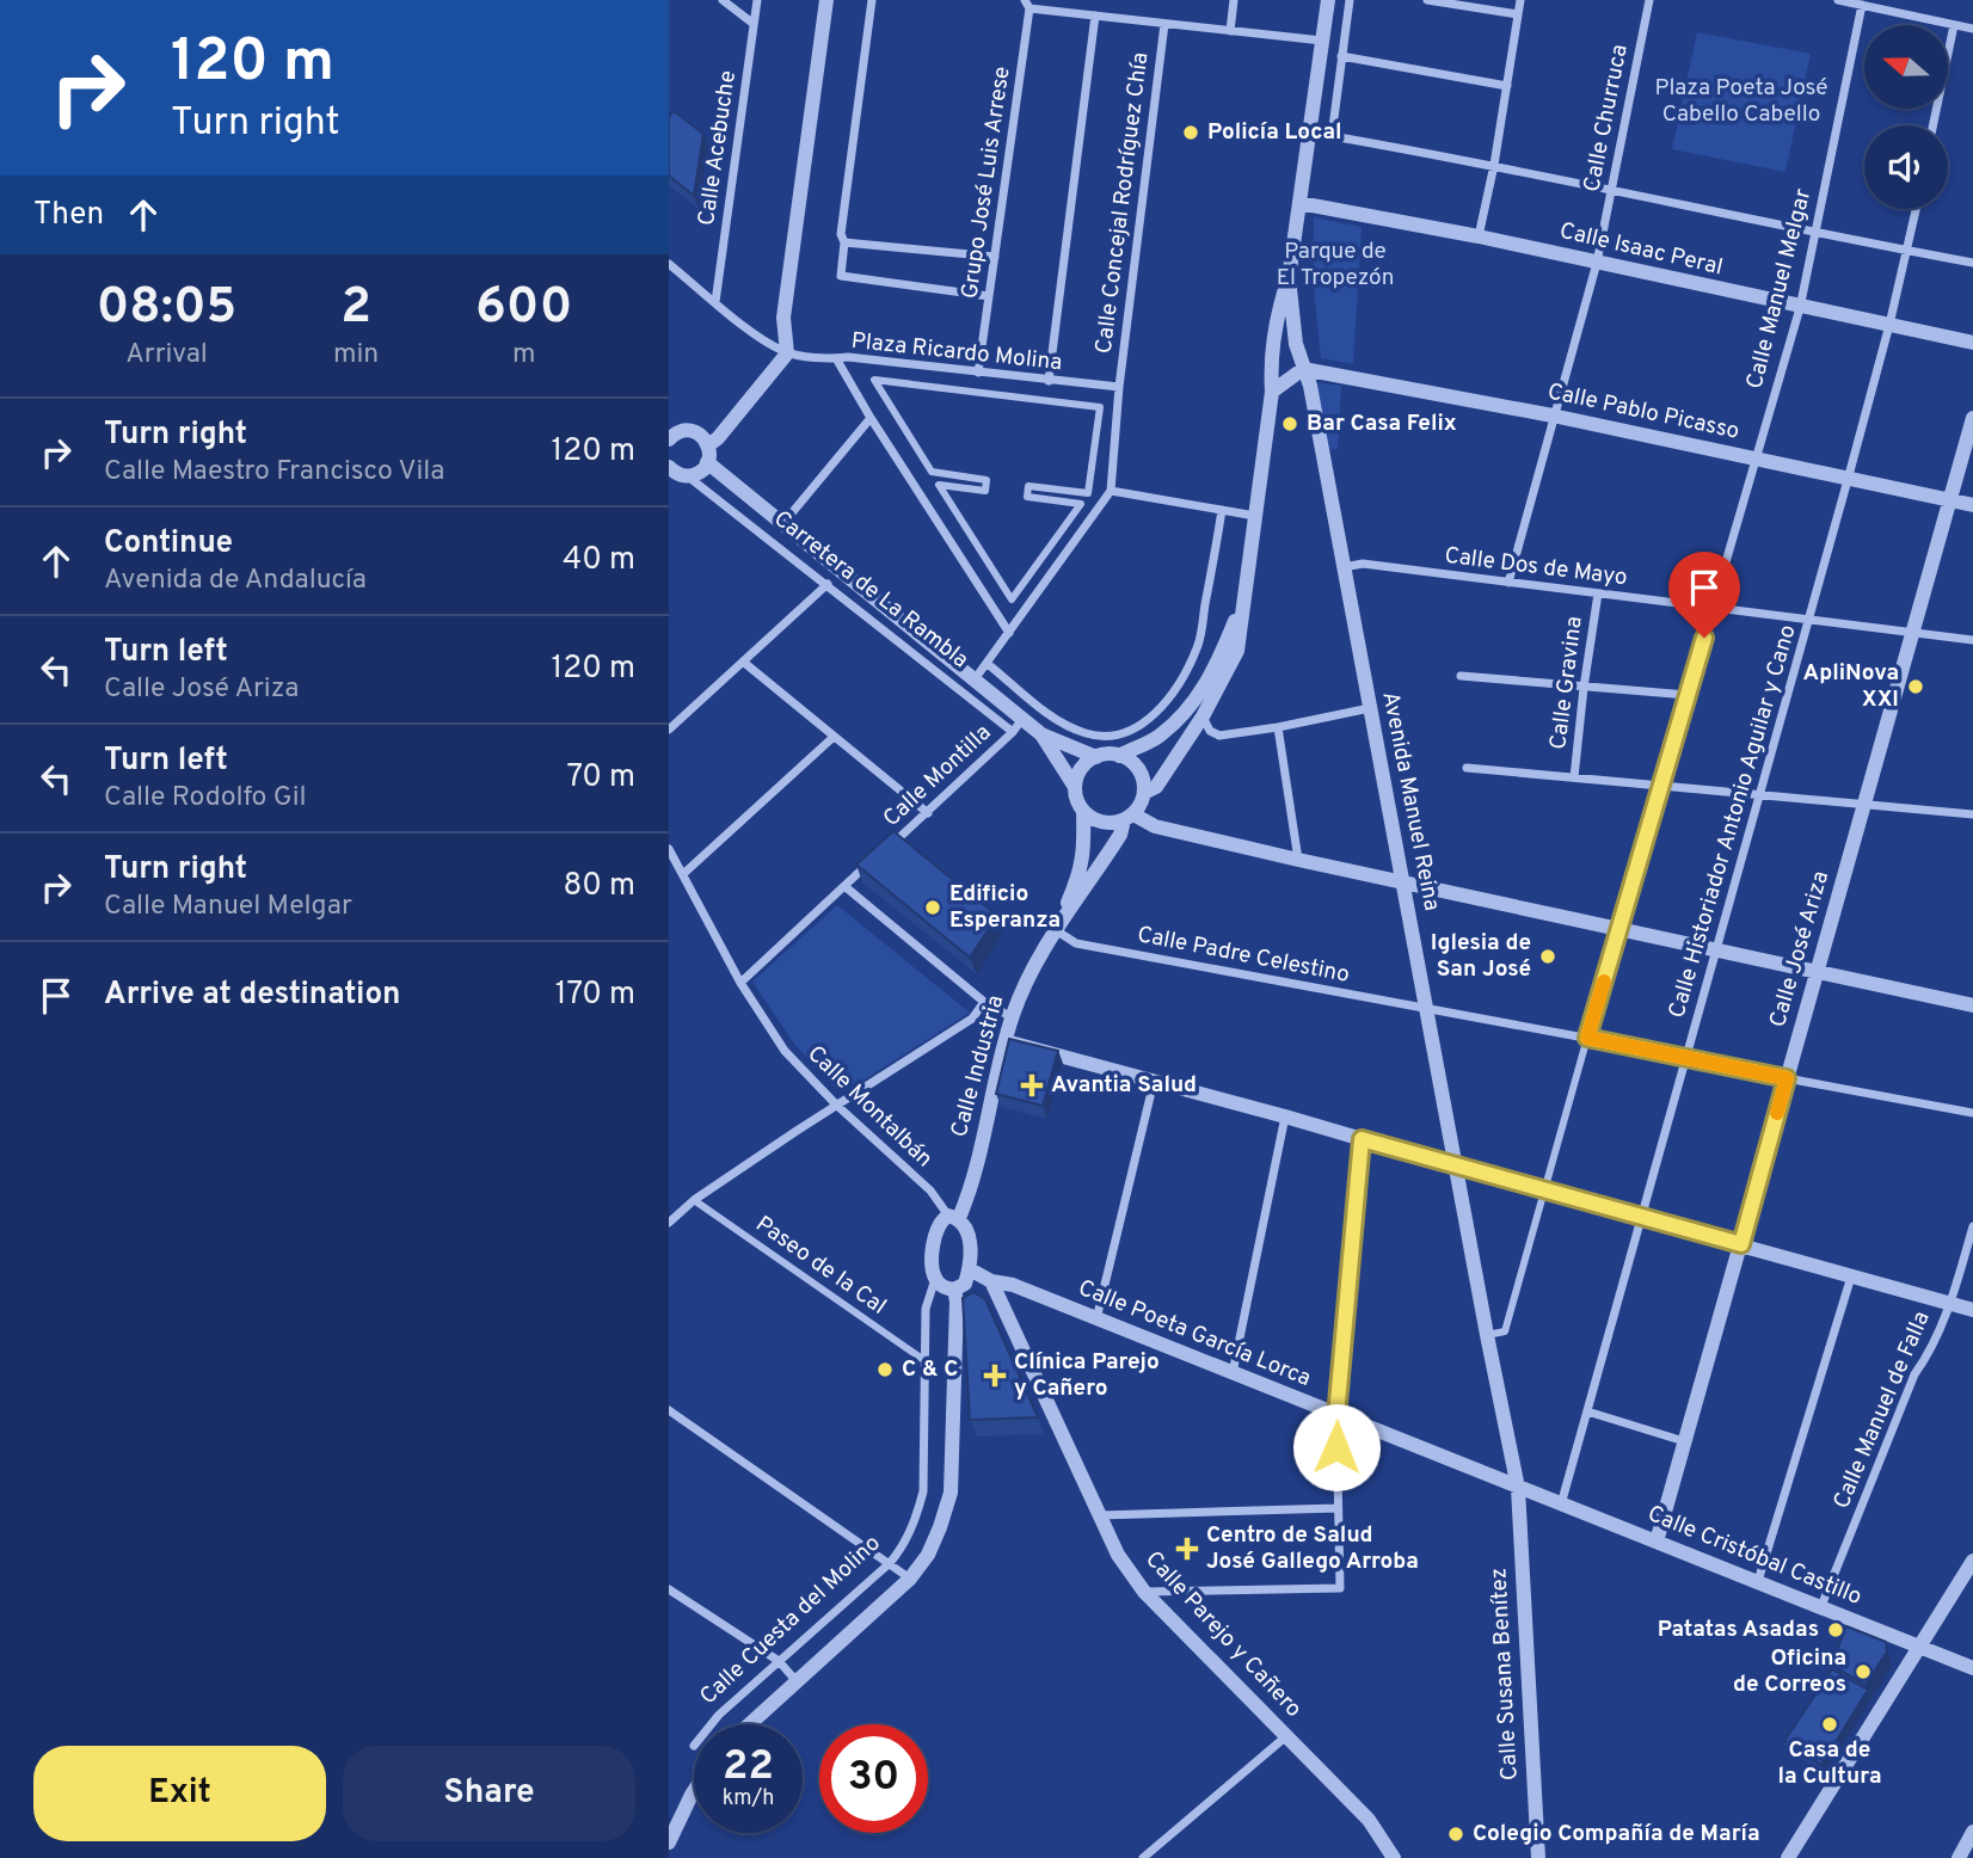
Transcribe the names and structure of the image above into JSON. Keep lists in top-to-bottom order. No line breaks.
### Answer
{"streets":{"street":["Calle Churruca","Calle Acebuche","Grupo José Luis Arrese","Calle Concejal Rodríguez Chía","Calle Isaac Peral","Calle Manuel Melgar","Plaza Ricardo Molina","Calle Pablo Picasso","Calle Dos de Mayo","Carretera de La Rambla","Calle Gravina","Calle Montilla","Avenida Manuel Reina","Calle Historiador Antonio Aguilar y Cano","Calle José Ariza","Calle Padre Celestino","Calle Industria","Calle Montalbán","Paseo de la Cal","Calle Poeta García Lorca","Calle Manuel de Falla","Calle Cristóbal Castillo","Calle Cuesta del Molino","Calle Parejo y Cañero","Calle Susana Benítez"]},"crossings":[["Calle Churruca","Calle Isaac Peral"],["Calle Churruca","Calle Pablo Picasso"],["Calle Churruca","Calle Dos de Mayo"],["Grupo José Luis Arrese","Plaza Ricardo Molina"],["Calle Concejal Rodríguez Chía","Plaza Ricardo Molina"],["Calle Isaac Peral","Calle Manuel Melgar"],["Calle Isaac Peral","Calle Historiador Antonio Aguilar y Cano"],["Calle Manuel Melgar","Calle Pablo Picasso"],["Calle Manuel Melgar","Calle Dos de Mayo"],["Calle Manuel Melgar","Avenida Manuel Reina"],["Calle Manuel Melgar","Calle Padre Celestino"],["Calle Pablo Picasso","Avenida Manuel Reina"],["Calle Pablo Picasso","Calle Historiador Antonio Aguilar y Cano"],["Calle Pablo Picasso","Calle José Ariza"],["Calle Dos de Mayo","Calle Gravina"],["Calle Dos de Mayo","Avenida Manuel Reina"],["Calle Dos de Mayo","Calle Historiador Antonio Aguilar y Cano"],["Calle Dos de Mayo","Calle José Ariza"],["Carretera de La Rambla","Calle Montilla"],["Carretera de La Rambla","Calle Industria"],["Avenida Manuel Reina","Calle Padre Celestino"],["Avenida Manuel Reina","Calle Poeta García Lorca"],["Avenida Manuel Reina","Calle Cristóbal Castillo"],["Avenida Manuel Reina","Calle Susana Benítez"],["Calle Historiador Antonio Aguilar y Cano","Calle Padre Celestino"],["Calle Historiador Antonio Aguilar y Cano","Calle Cristóbal Castillo"],["Calle José Ariza","Calle Padre Celestino"],["Calle José Ariza","Calle Cristóbal Castillo"],["Calle Padre Celestino","Calle Industria"],["Calle Industria","Calle Montalbán"],["Calle Industria","Calle Cuesta del Molino"],["Paseo de la Cal","Calle Cuesta del Molino"],["Calle Poeta García Lorca","Calle Cristóbal Castillo"],["Calle Poeta García Lorca","Calle Parejo y Cañero"],["Calle Poeta García Lorca","Calle Susana Benítez"],["Calle Manuel de Falla","Calle Cristóbal Castillo"],["Calle Cristóbal Castillo","Calle Susana Benítez"]],"parks":["Plaza Poeta José Cabello Cabello","Parque de El Tropezón"],"places":{"other":["Policía Local","Bar Casa Felix","ApliNova XXI","Edificio Esperanza","Iglesia de San José","C & C","Patatas Asadas","Oficina de Correos","Casa de la Cultura","Colegio Compañía de María"],"health":["Avantia Salud","Clínica Parejo y Cañero","Centro de Salud José Gallego Arroba"]},"north":"left","page":{"turn":["120 m","Turn right"],"then":"Then","eta":["08:05","Arrival","2","min","600","m"],"list":[{"name":"Turn right","note":"Calle Maestro Francisco Vila","value":"120 m"},{"name":"Continue","note":"Avenida de Andalucía","value":"40 m"},{"name":"Turn left","note":"Calle José Ariza","value":"120 m"},{"name":"Turn left","note":"Calle Rodolfo Gil","value":"70 m"},{"name":"Turn right","note":"Calle Manuel Melgar","value":"80 m"},{"name":"Arrive at destination","value":"170 m"}],"speed":"22 km/h","limit":"30","buttons":["Exit","Share"]}}
